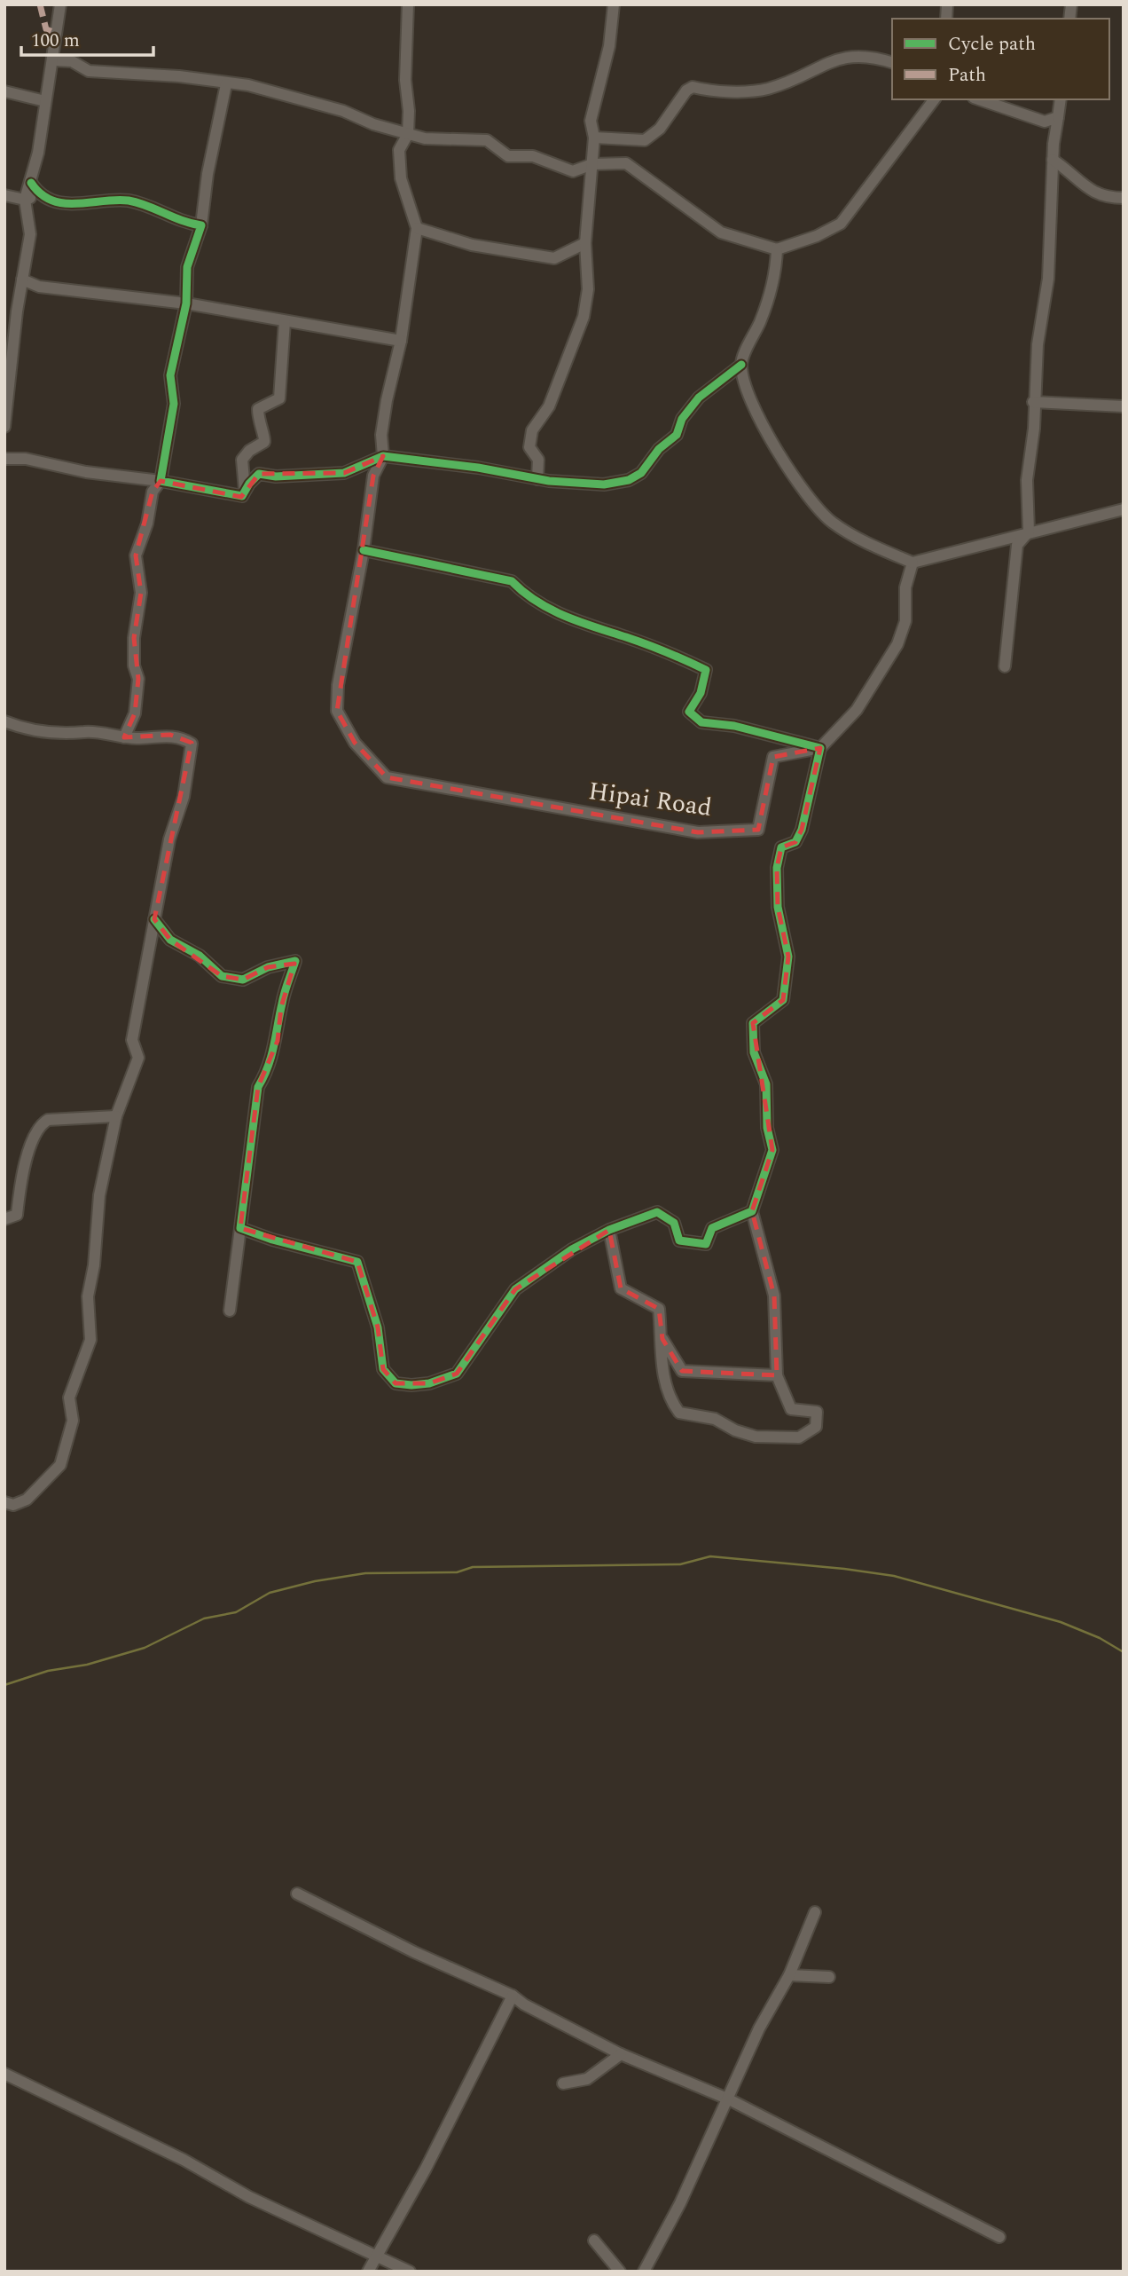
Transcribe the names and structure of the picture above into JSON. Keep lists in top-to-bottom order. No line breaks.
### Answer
{"streets":{"street":["Hipai Road"]},"legend":["Cycle path","Path"],"scale_bar":"100 m"}
